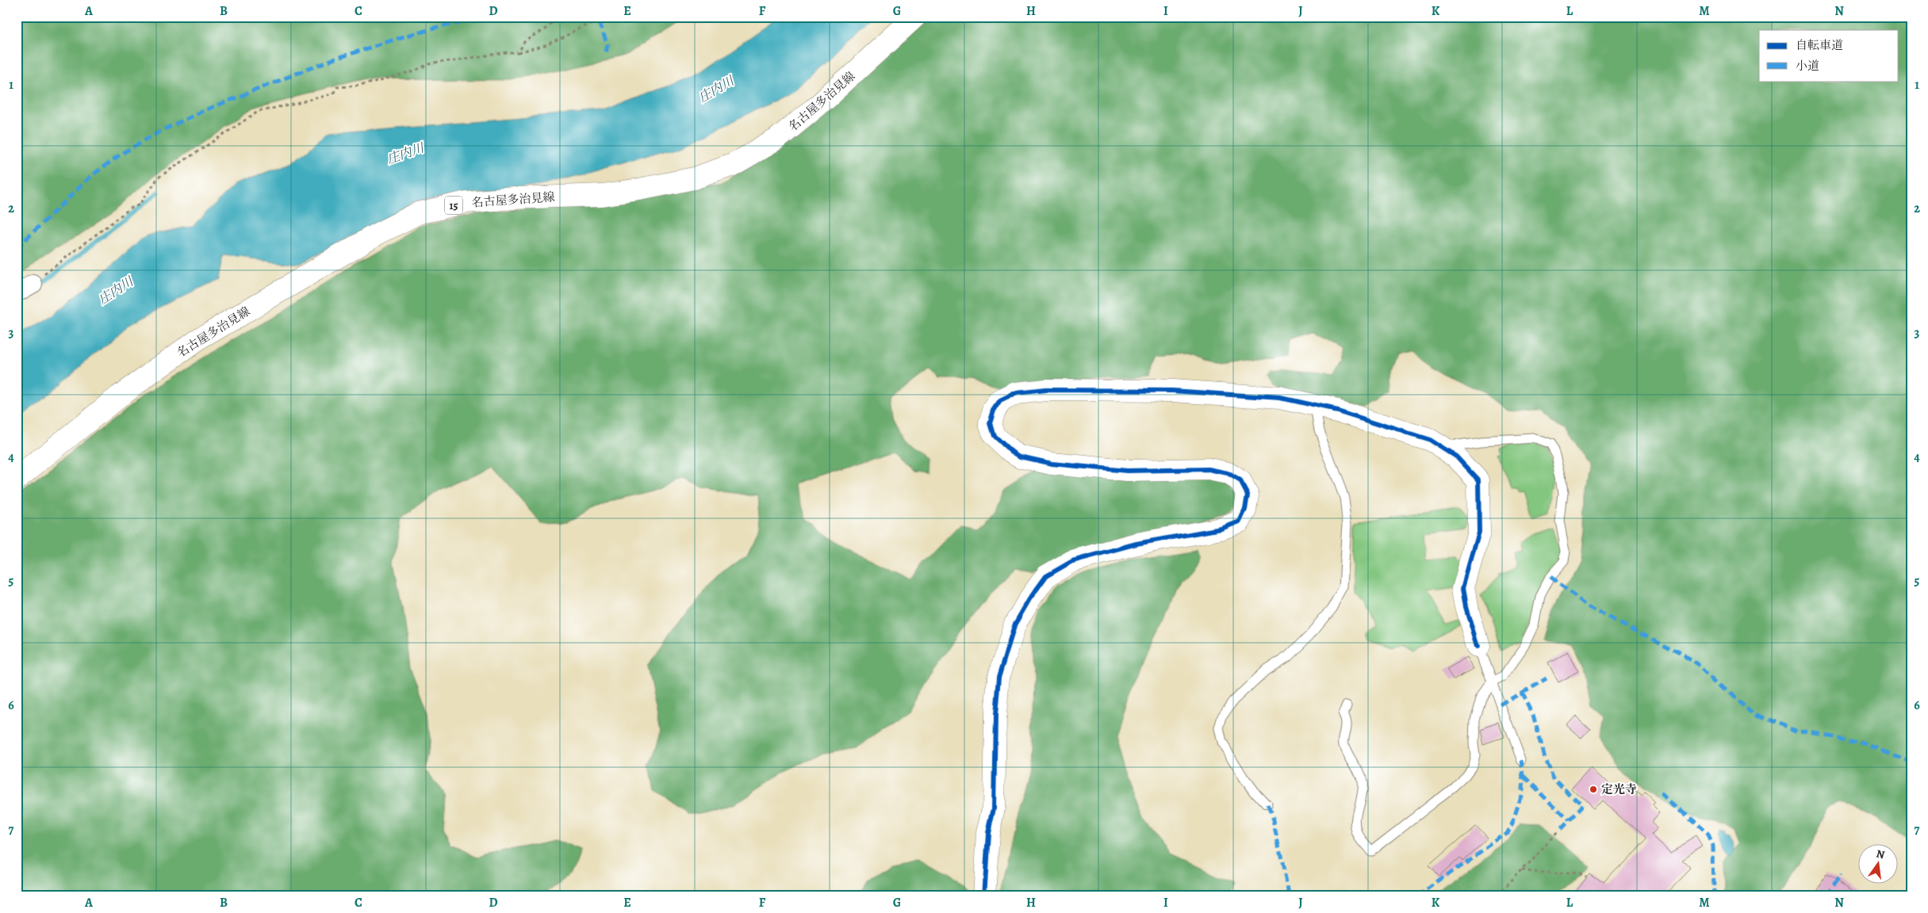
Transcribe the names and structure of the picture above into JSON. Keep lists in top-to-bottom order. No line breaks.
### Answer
{"streets":{"street":["名古屋多治見線","15"]},"water":["庄内川"],"places":["定光寺"],"legend":["自転車道","小道"],"north":"top","grid":{"columns":["A","B","C","D","E","F","G","H","I","J","K","L","M","N"],"rows":["1","2","3","4","5","6","7"]}}
